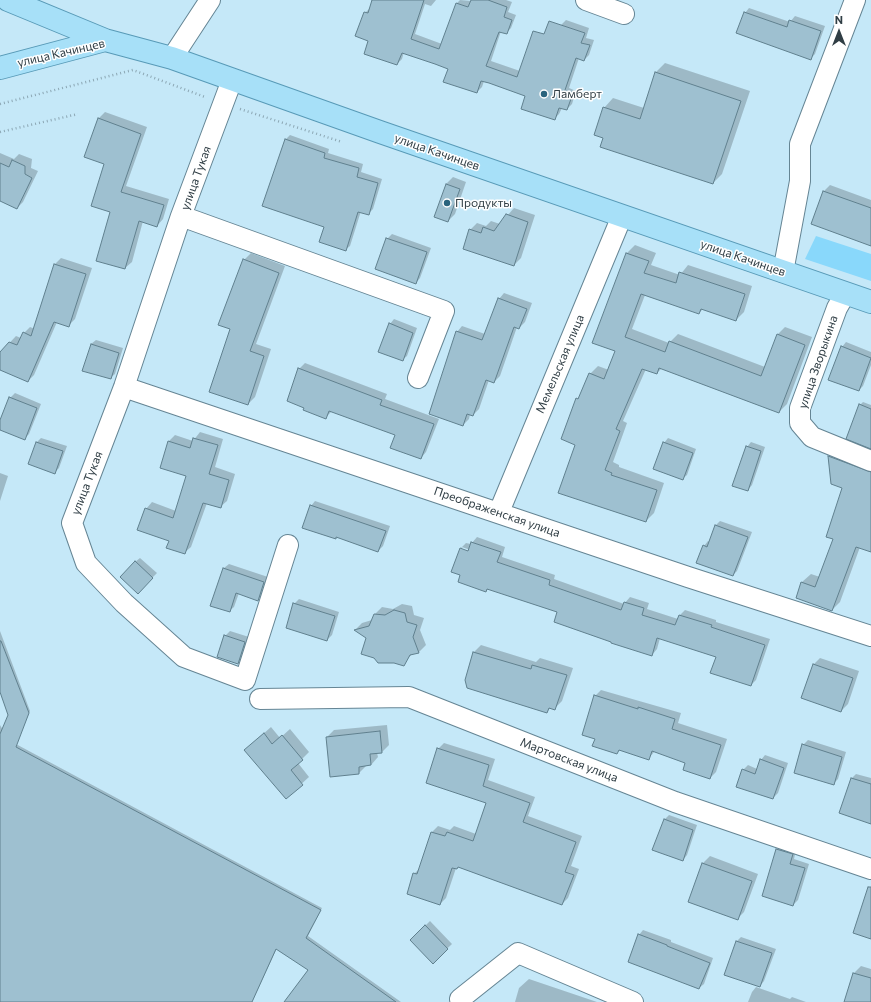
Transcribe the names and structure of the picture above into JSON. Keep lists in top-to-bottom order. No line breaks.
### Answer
{"streets":{"main road":["улица Качинцев"],"street":["улица Тукая","улица Зворыкина","Мемельская улица","Преображенская улица","Мартовская улица"]},"crossings":[["улица Качинцев","улица Тукая"],["улица Качинцев","улица Зворыкина"],["улица Качинцев","Мемельская улица"],["улица Тукая","Преображенская улица"],["Мемельская улица","Преображенская улица"]],"places":["Ламберт","Продукты"],"north":"top"}
